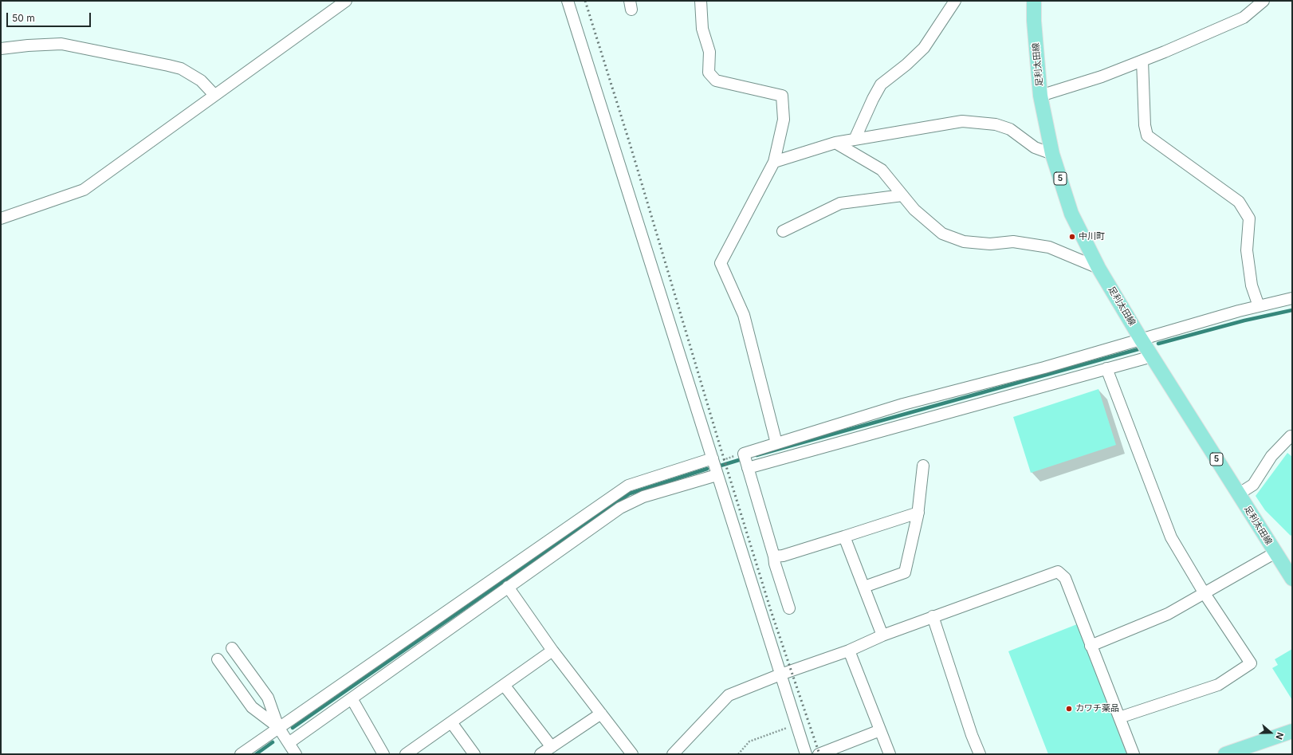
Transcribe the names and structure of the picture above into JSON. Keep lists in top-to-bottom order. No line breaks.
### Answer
{"streets":{"main road":["足利太田線","5"]},"places":["中川町","カワチ薬品"],"scale_bar":"50 m","north":"right"}
